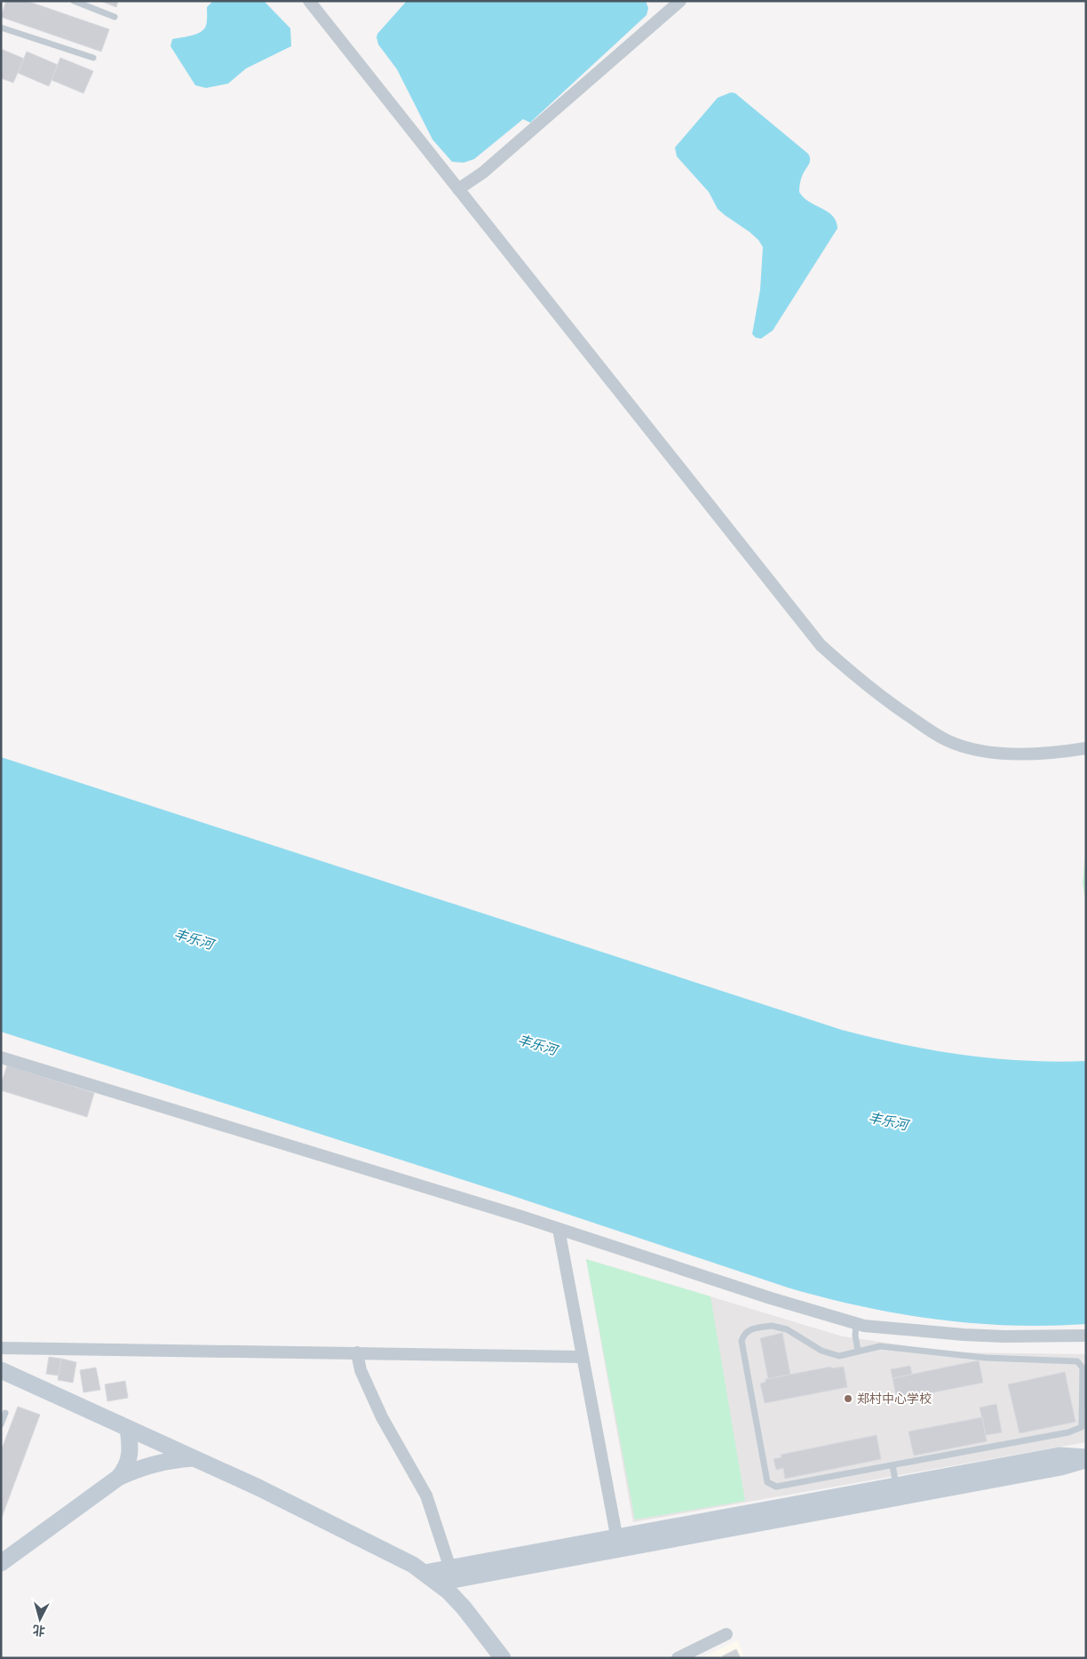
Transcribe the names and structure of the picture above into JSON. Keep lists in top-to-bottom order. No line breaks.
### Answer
{"water":["丰乐河"],"places":["郑村中心学校"],"north":"bottom"}
